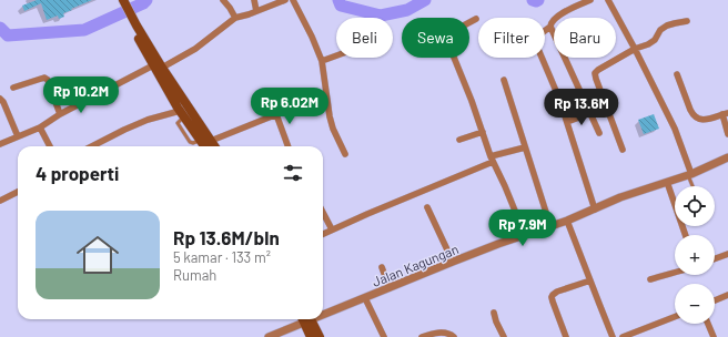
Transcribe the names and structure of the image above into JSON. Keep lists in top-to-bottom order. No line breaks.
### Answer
{"streets":{"street":["Jalan Kagungan"]},"page":{"chip":["Beli","Sewa","Filter","Baru"],"price":["Rp 10.2M","Rp 6.02M","Rp 13.6M","Rp 7.9M"],"heading":"4 properti","map_buttons":["+","−"],"list":[{"name":"Rp 13.6M/bln","note":"5 kamar · 133 m² · Rumah"}]}}
